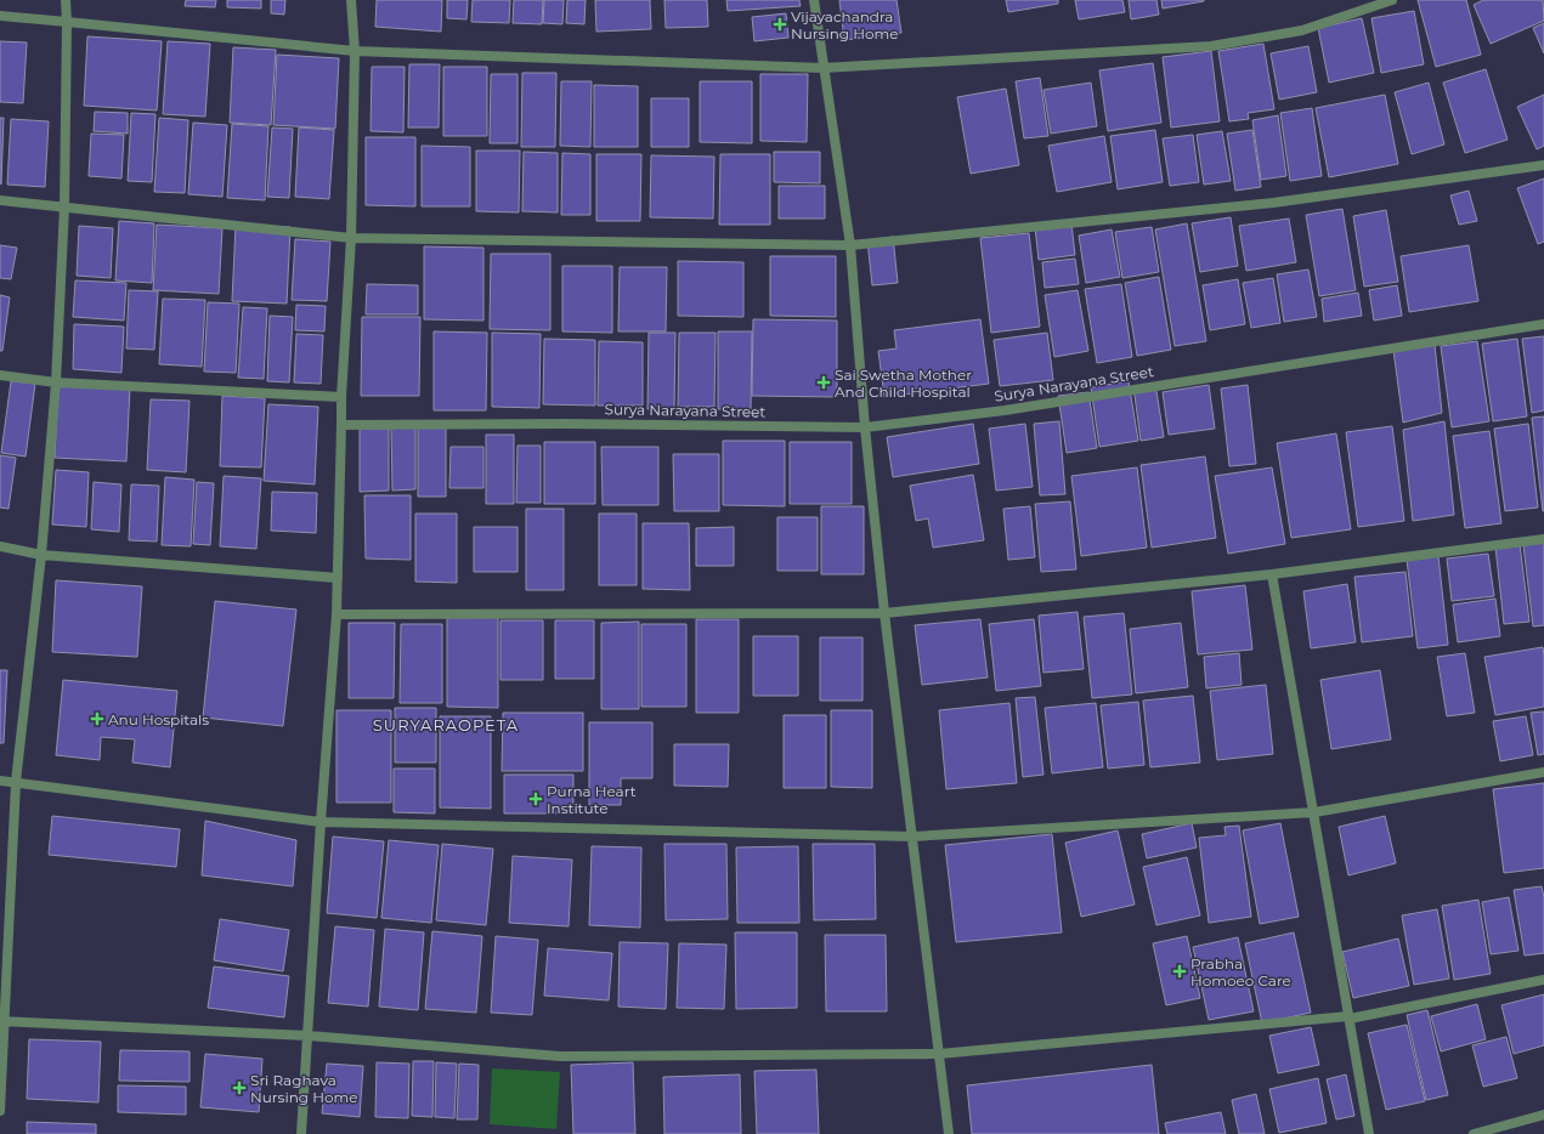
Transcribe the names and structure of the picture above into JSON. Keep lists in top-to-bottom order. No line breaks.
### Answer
{"streets":{"street":["Surya Narayana Street"]},"districts":["SURYARAOPETA"],"places":{"health":["Vijayachandra Nursing Home","Sai Swetha Mother And Child Hospital","Anu Hospitals","Purna Heart Institute","Prabha Homoeo Care","Sri Raghava Nursing Home"]}}
